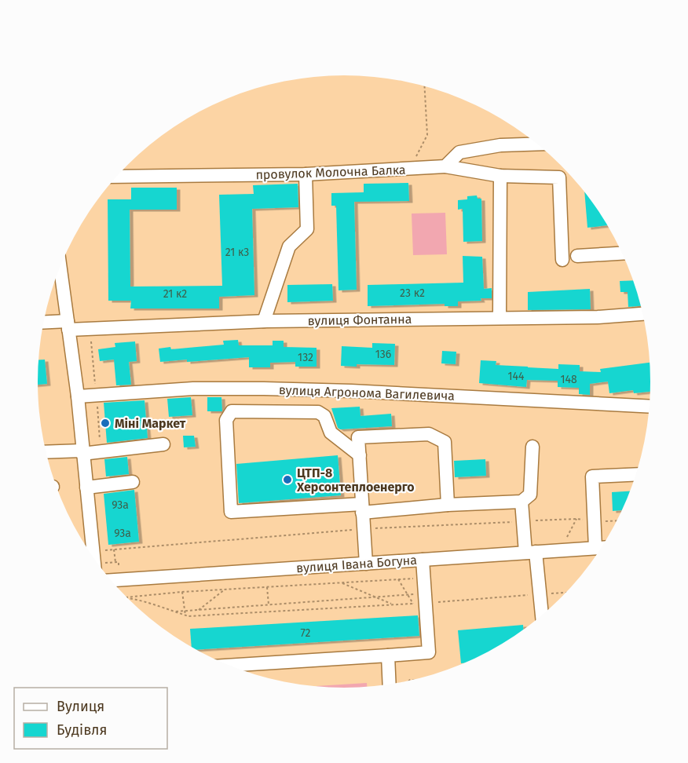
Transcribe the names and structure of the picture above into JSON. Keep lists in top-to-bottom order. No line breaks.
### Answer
{"streets":{"street":["провулок Молочна Балка","вулиця Фонтанна","вулиця Агронома Вагилевича","вулиця Івана Богуна"]},"places":["Міні Маркет","ЦТП-8 Херсонтеплоенерго"],"house_numbers":["21 к3","23 к2","21 к2","136","132","144","148","93а","93а","72"],"legend":["Вулиця","Будівля"]}
